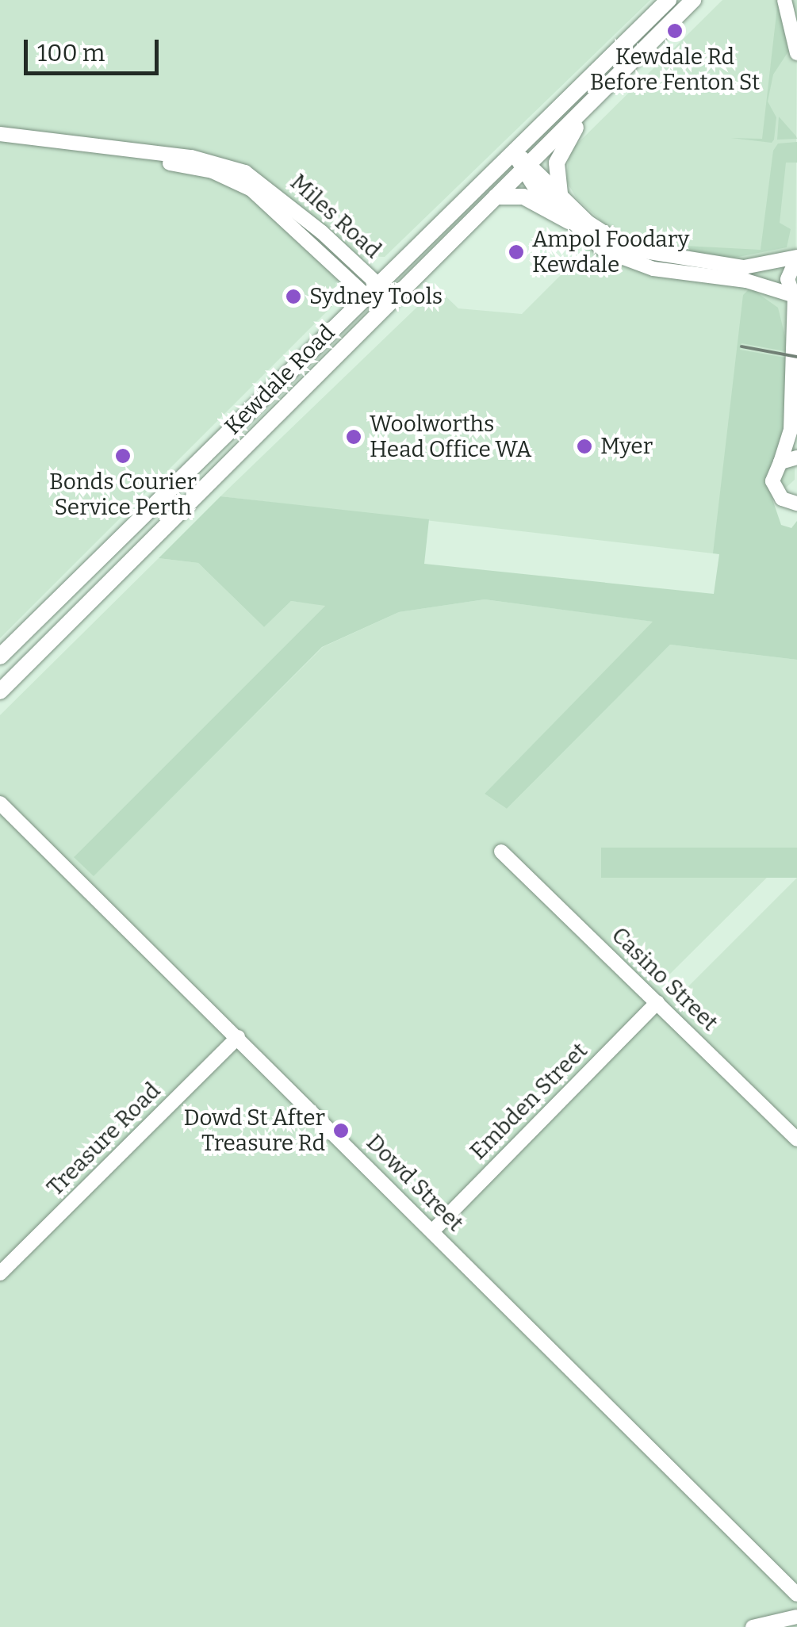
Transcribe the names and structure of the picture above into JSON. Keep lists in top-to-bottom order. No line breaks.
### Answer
{"streets":{"main road":["Kewdale Road"],"street":["Miles Road","Casino Street","Embden Street","Treasure Road","Dowd Street"]},"crossings":[["Miles Road","Kewdale Road"],["Casino Street","Embden Street"],["Embden Street","Dowd Street"],["Treasure Road","Dowd Street"]],"places":["Kewdale Rd Before Fenton St","Ampol Foodary Kewdale","Sydney Tools","Woolworths Head Office WA","Myer","Bonds Courier Service Perth","Dowd St After Treasure Rd"],"scale_bar":"100 m"}
